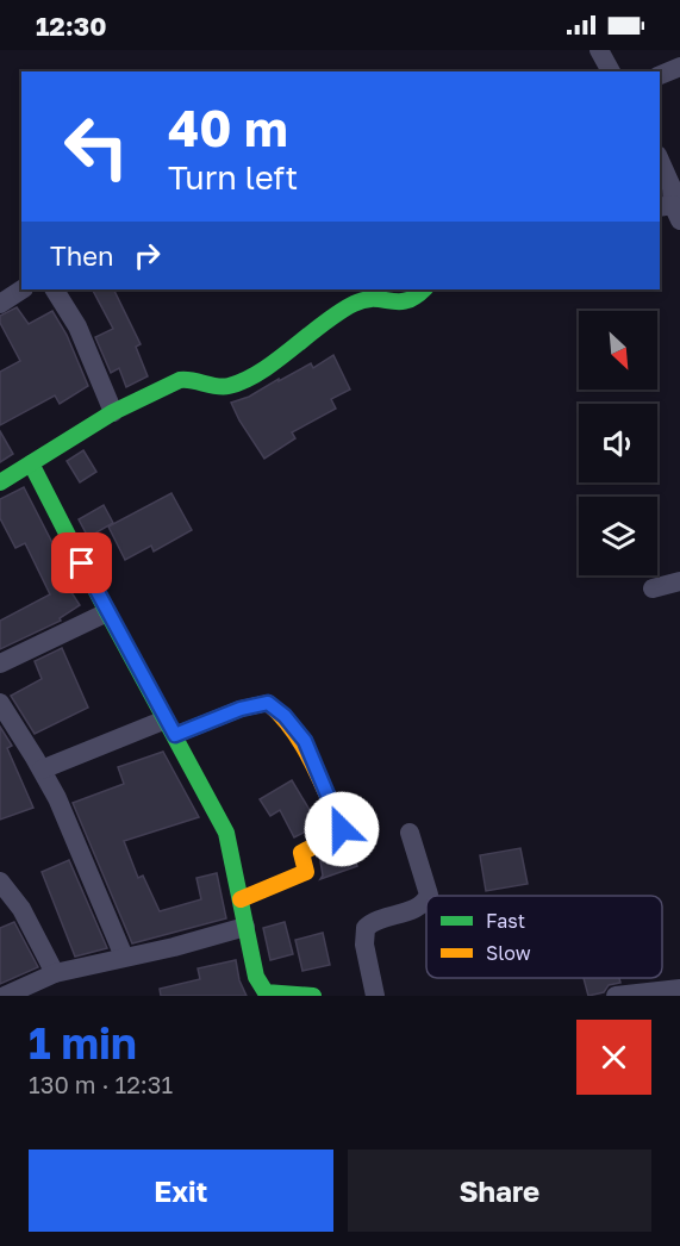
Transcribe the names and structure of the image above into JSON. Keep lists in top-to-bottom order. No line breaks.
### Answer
{"legend":["Fast","Slow"],"north":"bottom right","page":{"status":"12:30","turn":["40 m","Turn left"],"then":"Then","heading":["1 min","130 m · 12:31"],"buttons":["Exit","Share"]}}
